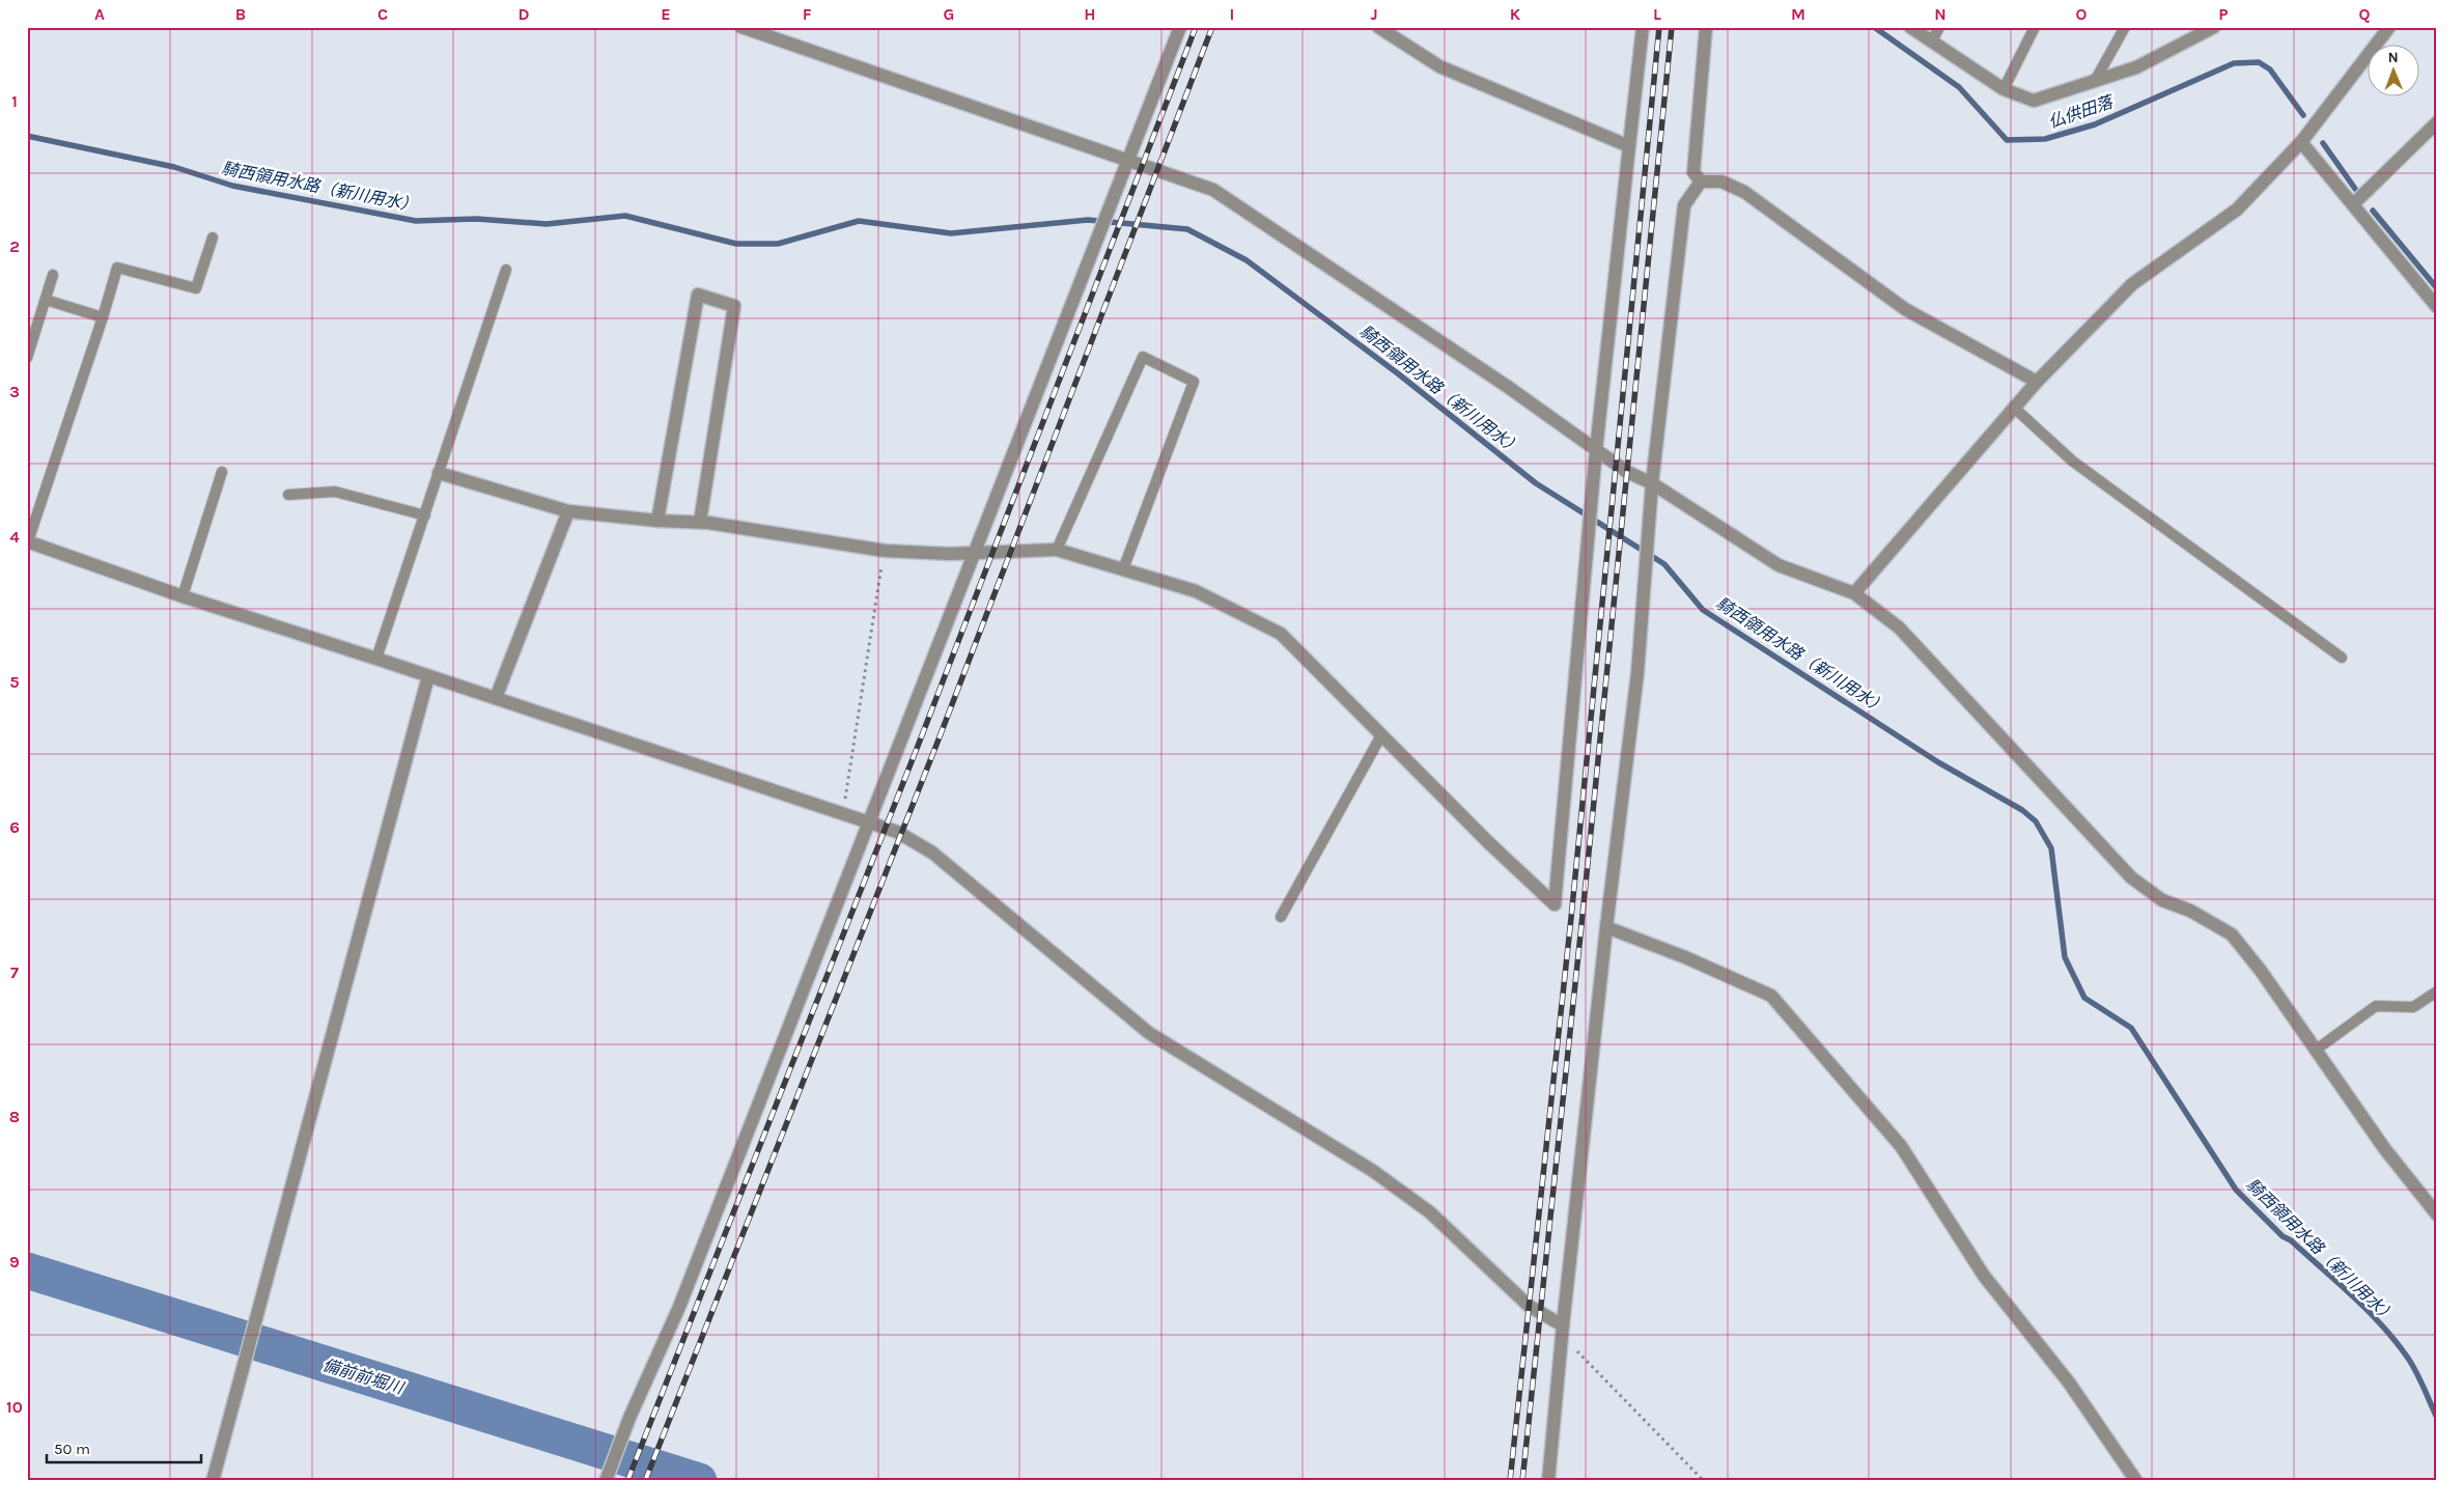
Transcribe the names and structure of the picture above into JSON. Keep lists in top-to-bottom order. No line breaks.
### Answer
{"water":["仏供田落","騎西領用水路（新川用水）","備前前堀川"],"scale_bar":"50 m","north":"top","grid":{"columns":["A","B","C","D","E","F","G","H","I","J","K","L","M","N","O","P","Q"],"rows":["1","2","3","4","5","6","7","8","9","10"]}}
